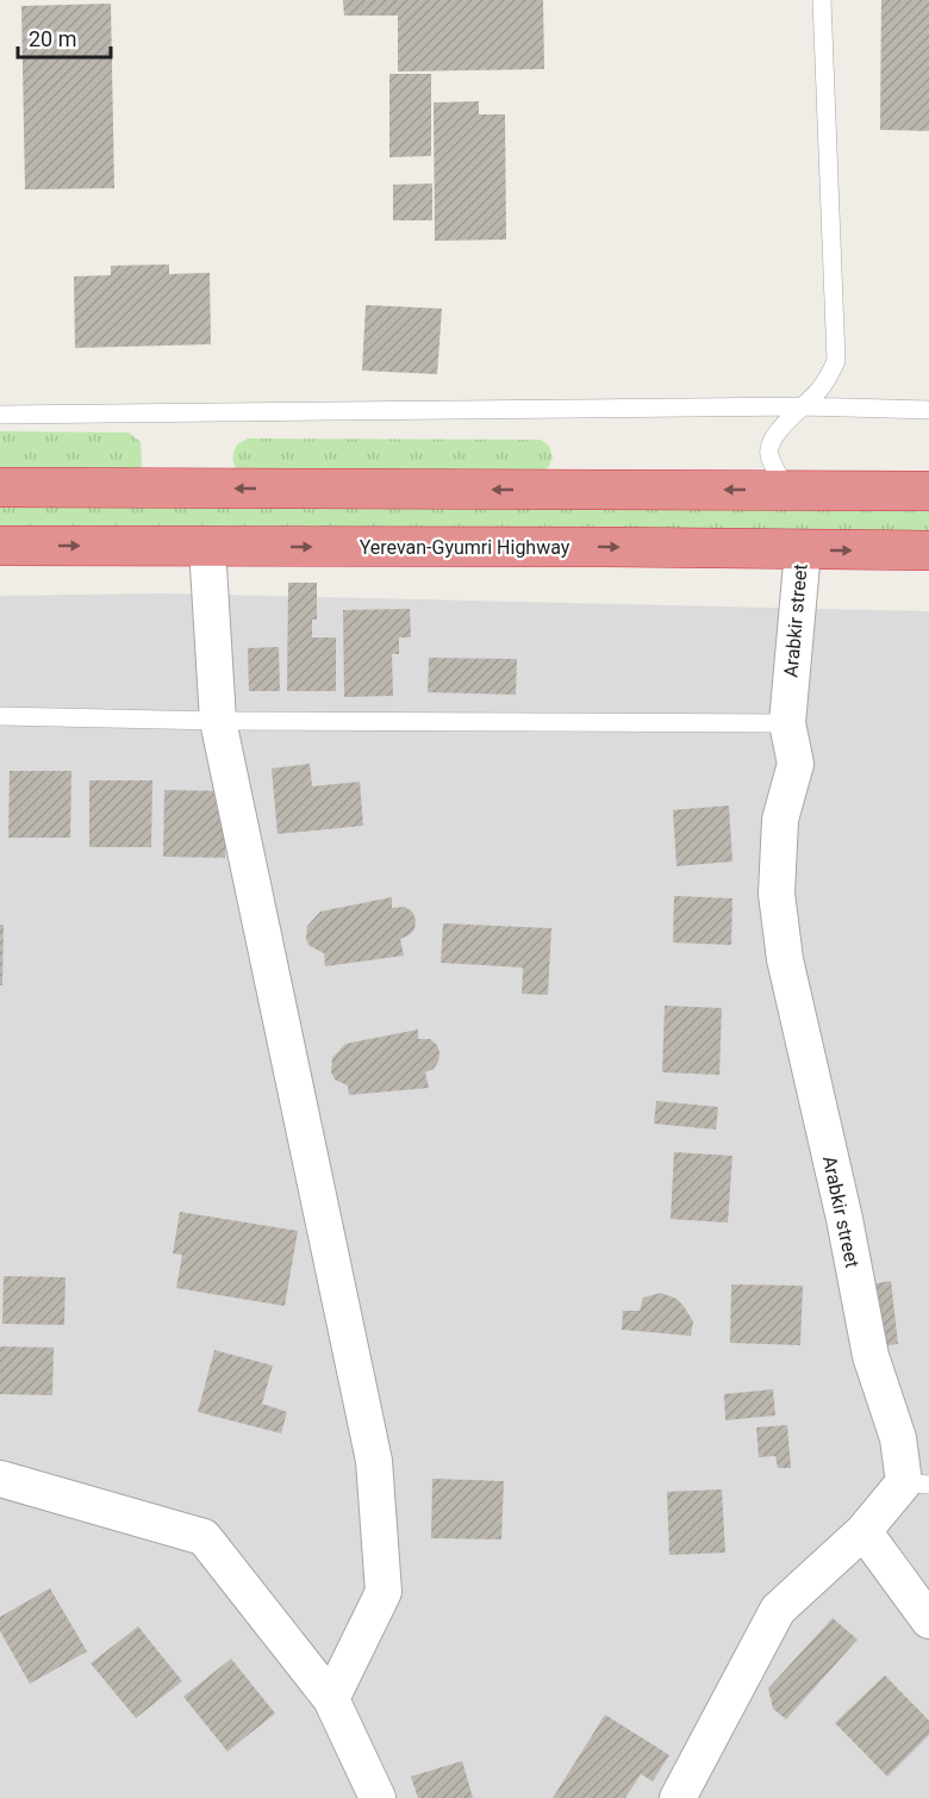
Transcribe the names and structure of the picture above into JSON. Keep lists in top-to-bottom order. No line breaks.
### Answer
{"streets":{"highway":["Yerevan-Gyumri Highway"],"street":["Arabkir street"]},"crossings":[["Yerevan-Gyumri Highway","Arabkir street"]],"scale_bar":"20 m"}
